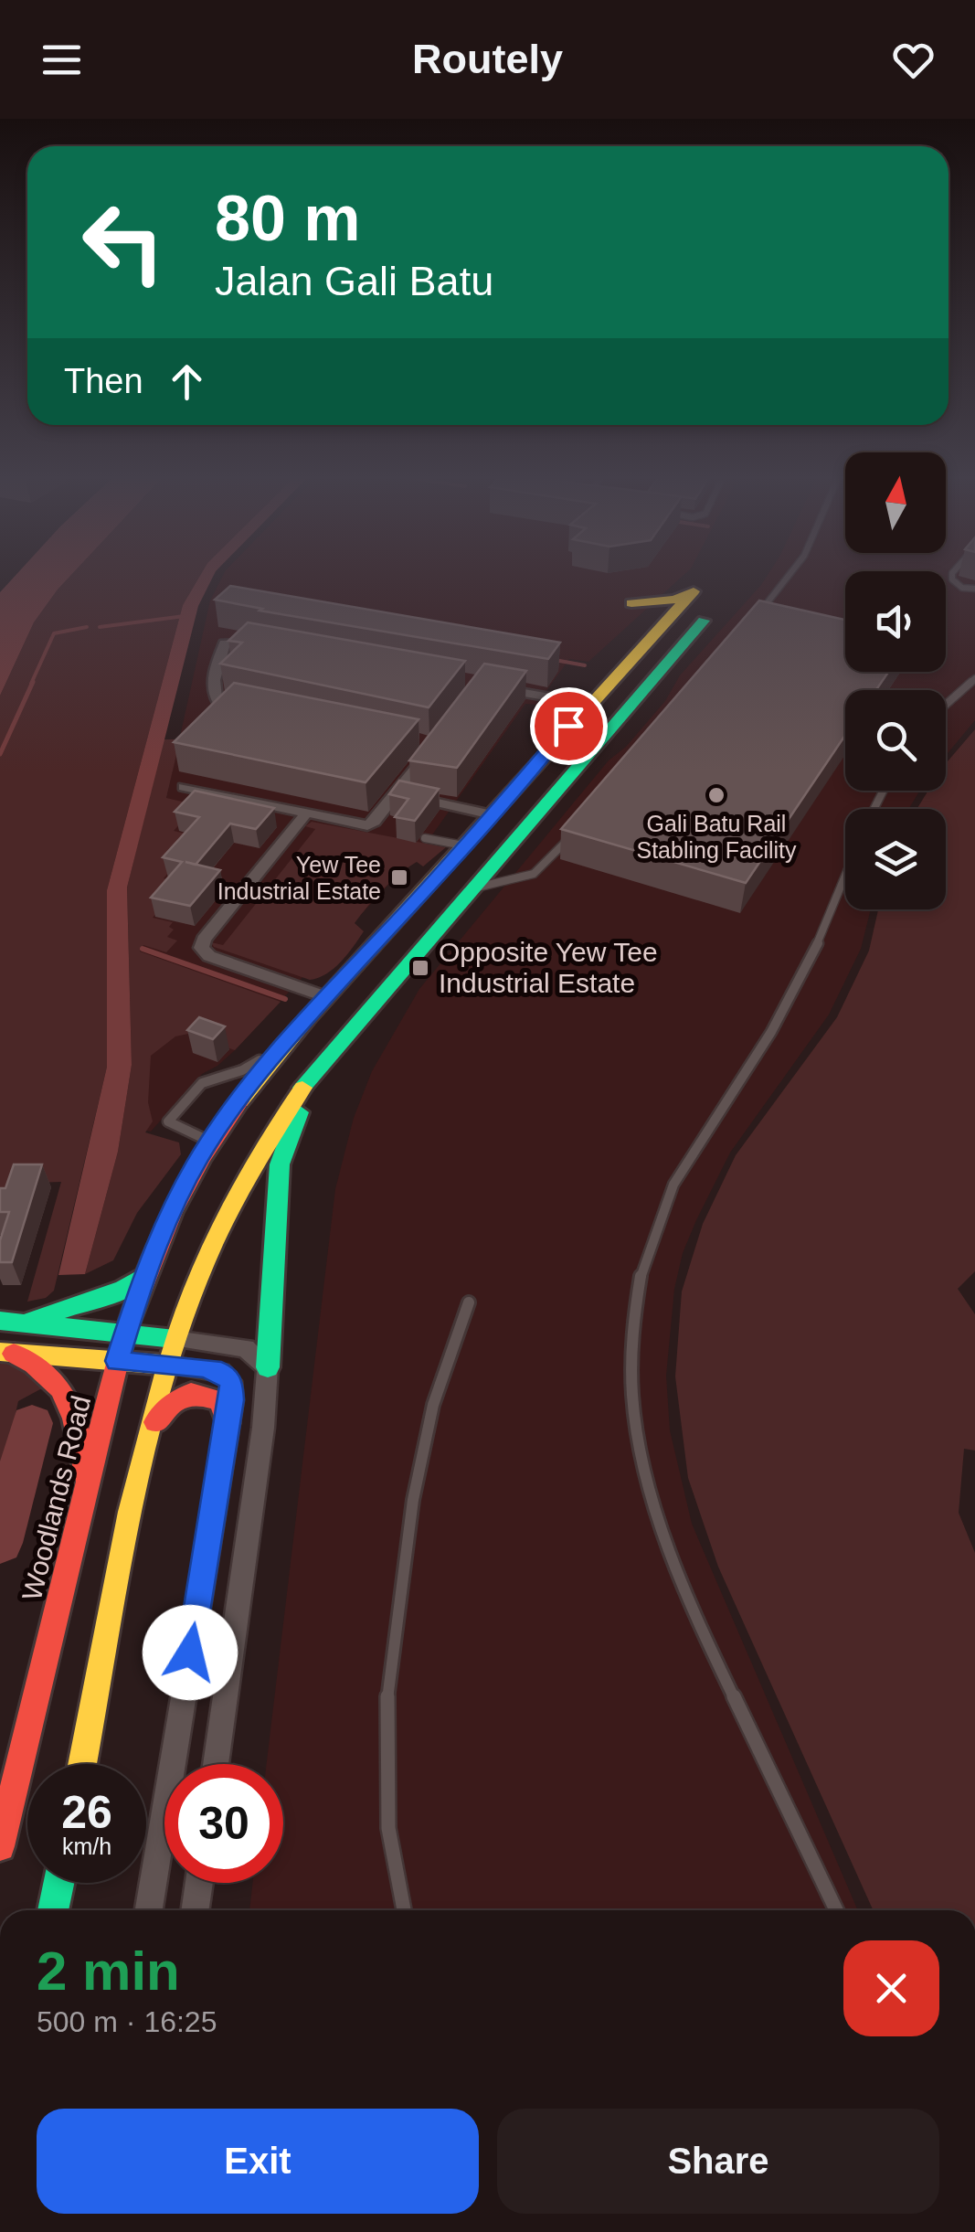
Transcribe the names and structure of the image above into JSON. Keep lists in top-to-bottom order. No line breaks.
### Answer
{"streets":{"main road":["Woodlands Road"]},"places":{"other":["Gali Batu Rail Stabling Facility"],"transit":["Yew Tee Industrial Estate","Opposite Yew Tee Industrial Estate"]},"north":"top","page":{"header":"Routely","turn":["80 m","Jalan Gali Batu"],"then":"Then","speed":"26 km/h","limit":"30","heading":["2 min","500 m · 16:25"],"buttons":["Exit","Share"]}}
